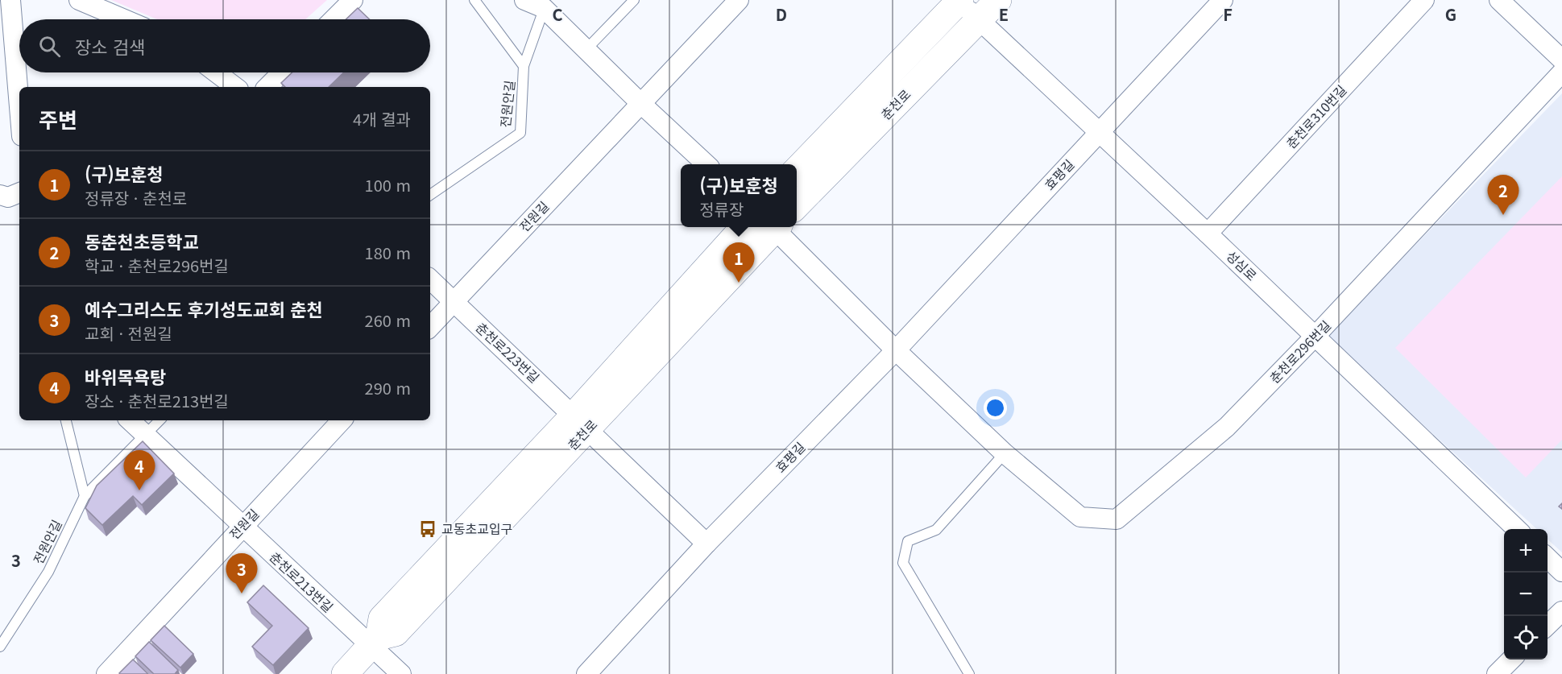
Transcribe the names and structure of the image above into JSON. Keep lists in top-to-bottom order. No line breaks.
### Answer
{"streets":{"street":["춘천로","춘천로310번길","효평길","전원길","성심로","춘천로296번길","춘천로223번길","춘천로213번길"],"lane":["전원안길"]},"crossings":[["전원안길","춘천로213번길"],["춘천로","성심로"],["춘천로","춘천로223번길"],["춘천로","춘천로213번길"],["춘천로310번길","성심로"],["효평길","성심로"],["전원길","춘천로223번길"],["전원길","춘천로213번길"],["성심로","춘천로296번길"]],"places":{"bus stop":["교동초교입구"]},"page":{"search":"장소 검색","heading":["주변","4개 결과"],"list":[{"mark":"1","name":"(구)보훈청","note":"정류장 · 춘천로","value":"100 m"},{"mark":"2","name":"동춘천초등학교","note":"학교 · 춘천로296번길","value":"180 m"},{"mark":"3","name":"예수그리스도 후기성도교회 춘천","note":"교회 · 전원길","value":"260 m"},{"mark":"4","name":"바위목욕탕","note":"장소 · 춘천로213번길","value":"290 m"}],"popup":["(구)보훈청","정류장"],"pins":["2","1","4","3"],"map_buttons":["+","−"]},"grid":{"columns":["C","D","E","F","G"],"rows":["3"]}}
